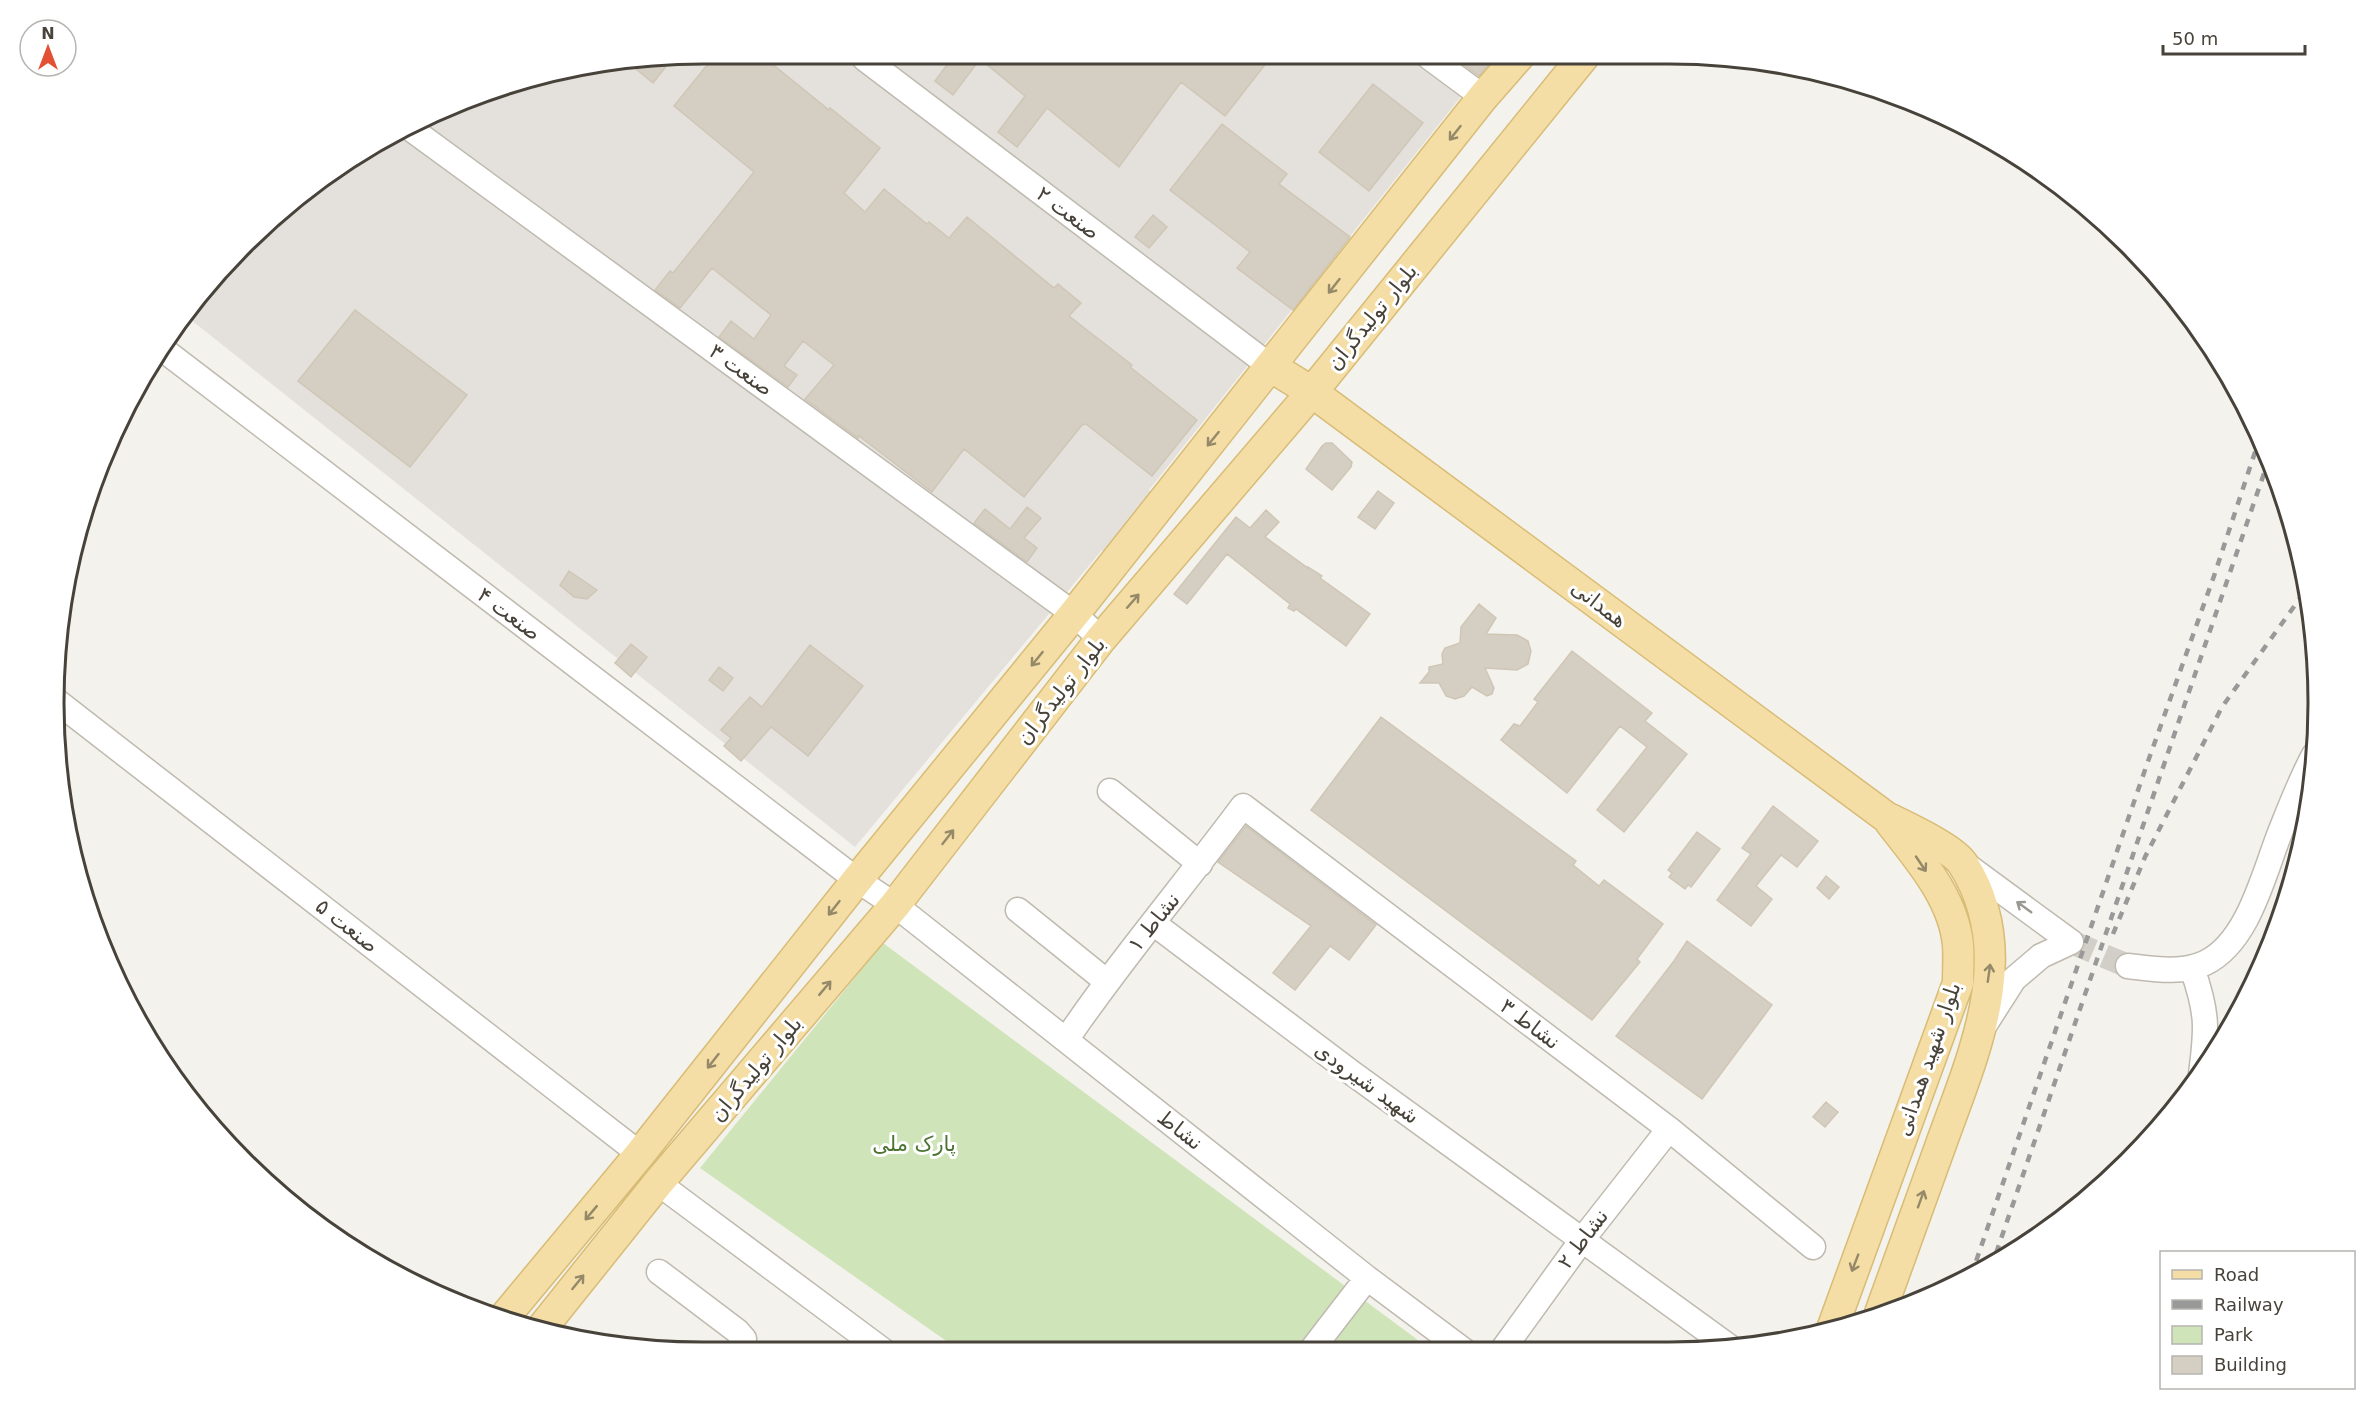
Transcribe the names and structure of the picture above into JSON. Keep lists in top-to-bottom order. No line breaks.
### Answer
{"streets":{"main road":["بلوار تولیدگران","همدانی","بلوار شهید همدانی"],"street":["صنعت ۲","صنعت ۳","صنعت ۴","نشاط ۱","صنعت ۵","نشاط ۳","شهید شیرودی","نشاط","نشاط ۲"]},"crossings":[["صنعت ۲","بلوار تولیدگران"],["صنعت ۲","همدانی"],["بلوار تولیدگران","صنعت ۳"],["بلوار تولیدگران","همدانی"],["بلوار تولیدگران","صنعت ۴"],["بلوار تولیدگران","صنعت ۵"],["بلوار تولیدگران","نشاط"],["همدانی","بلوار شهید همدانی"],["صنعت ۴","نشاط"],["نشاط ۱","نشاط ۳"],["نشاط ۱","شهید شیرودی"],["نشاط ۱","نشاط"],["نشاط ۳","نشاط ۲"],["شهید شیرودی","نشاط ۲"]],"parks":["پارک ملی"],"legend":["Road","Railway","Park","Building"],"scale_bar":"50 m","north":"top"}
